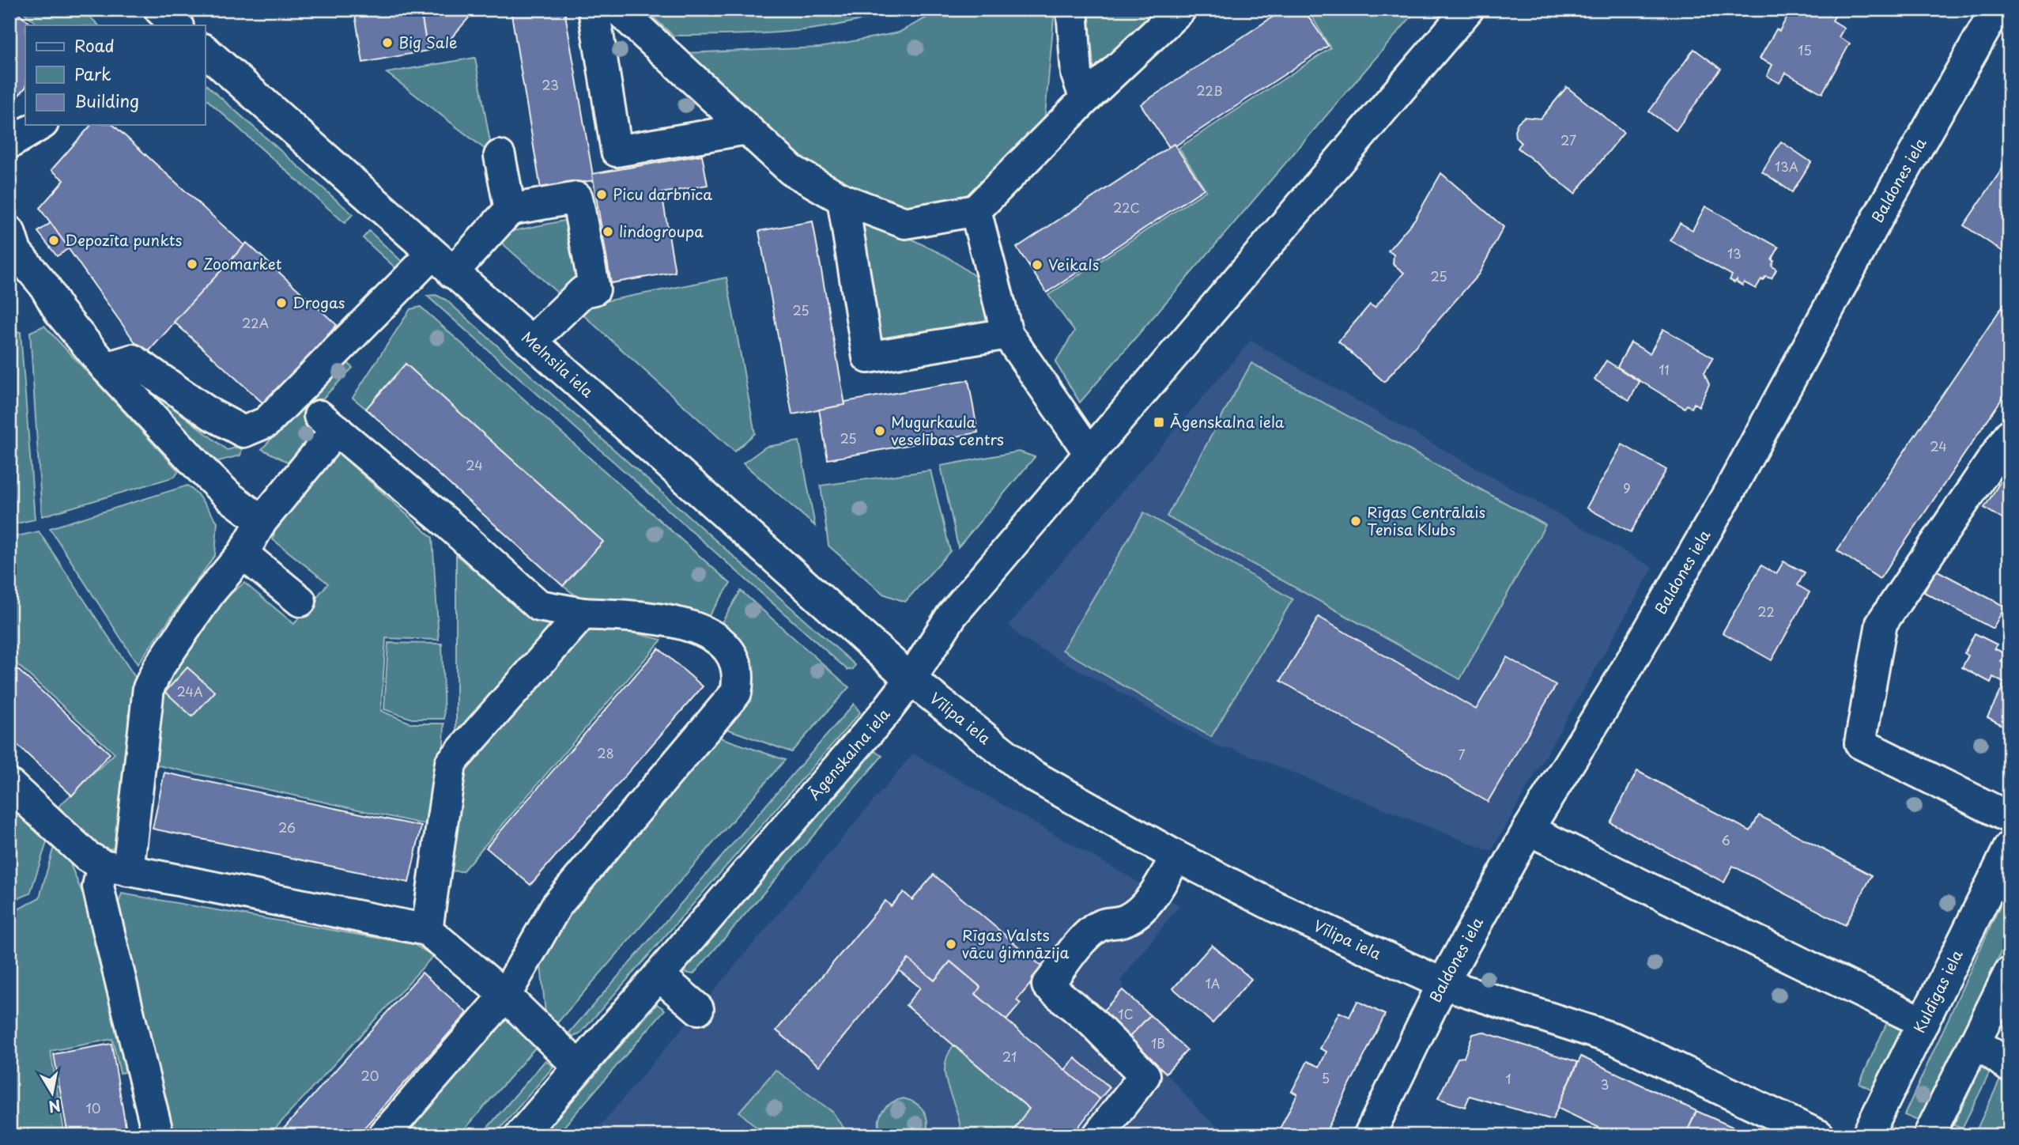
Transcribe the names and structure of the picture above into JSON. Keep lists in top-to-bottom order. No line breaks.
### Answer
{"streets":{"street":["Baldones iela","Melnsila iela","Vīlipa iela","Āgenskalna iela","Kuldīgas iela"]},"crossings":[["Baldones iela","Vīlipa iela"],["Melnsila iela","Vīlipa iela"],["Melnsila iela","Āgenskalna iela"],["Vīlipa iela","Āgenskalna iela"]],"places":{"other":["Big Sale","Picu darbnīca","lindogroupa","Depozīta punkts","Zoomarket","Veikals","Drogas","Mugurkaula veselības centrs","Rīgas Centrālais Tenisa Klubs","Rīgas Valsts vācu ģimnāzija"],"transit":["Āgenskalna iela"]},"house_numbers":["15","23","22B","27","13A","22C","13","25","25","22A","11","25","24","24","9","22","24A","28","7","26","6","1A","1C","1B","21","20","5","1","3","10"],"legend":["Road","Park","Building"],"north":"bottom"}
